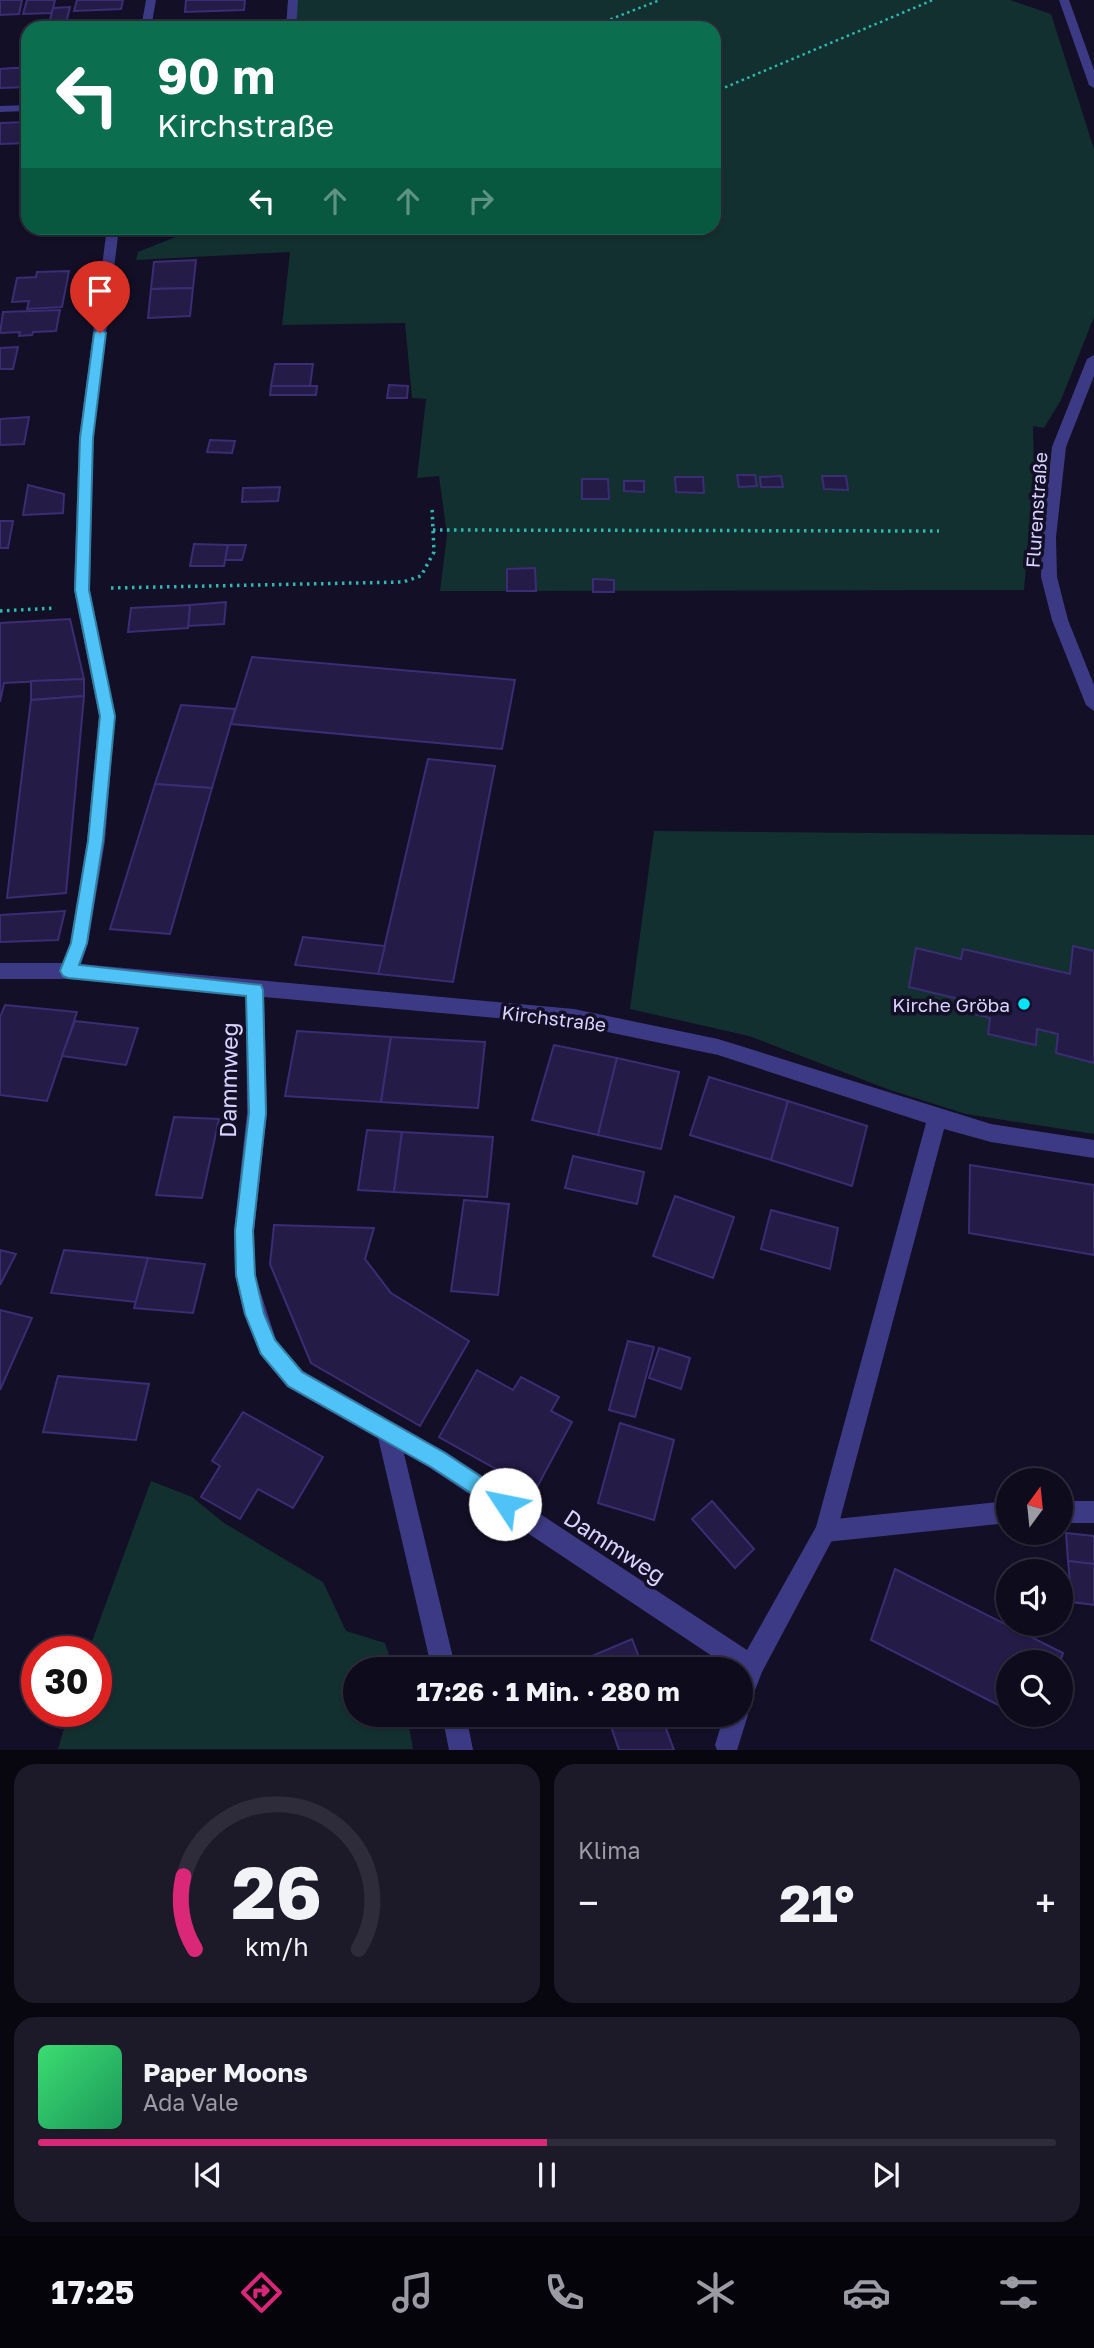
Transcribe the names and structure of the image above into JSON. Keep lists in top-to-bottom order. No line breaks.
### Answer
{"streets":{"street":["Flurenstraße","Kirchstraße","Dammweg"]},"crossings":[["Kirchstraße","Dammweg"]],"places":["Kirche Gröba"],"north":"top","page":{"turn":["90 m","Kirchstraße"],"limit":"30","trip":"17:26 · 1 Min. · 280 m","tile":"Klima","heat":["−","21°","+"],"song":["Paper Moons","Ada Vale"],"tabs":"17:25","gauge":["26","km/h"]}}
